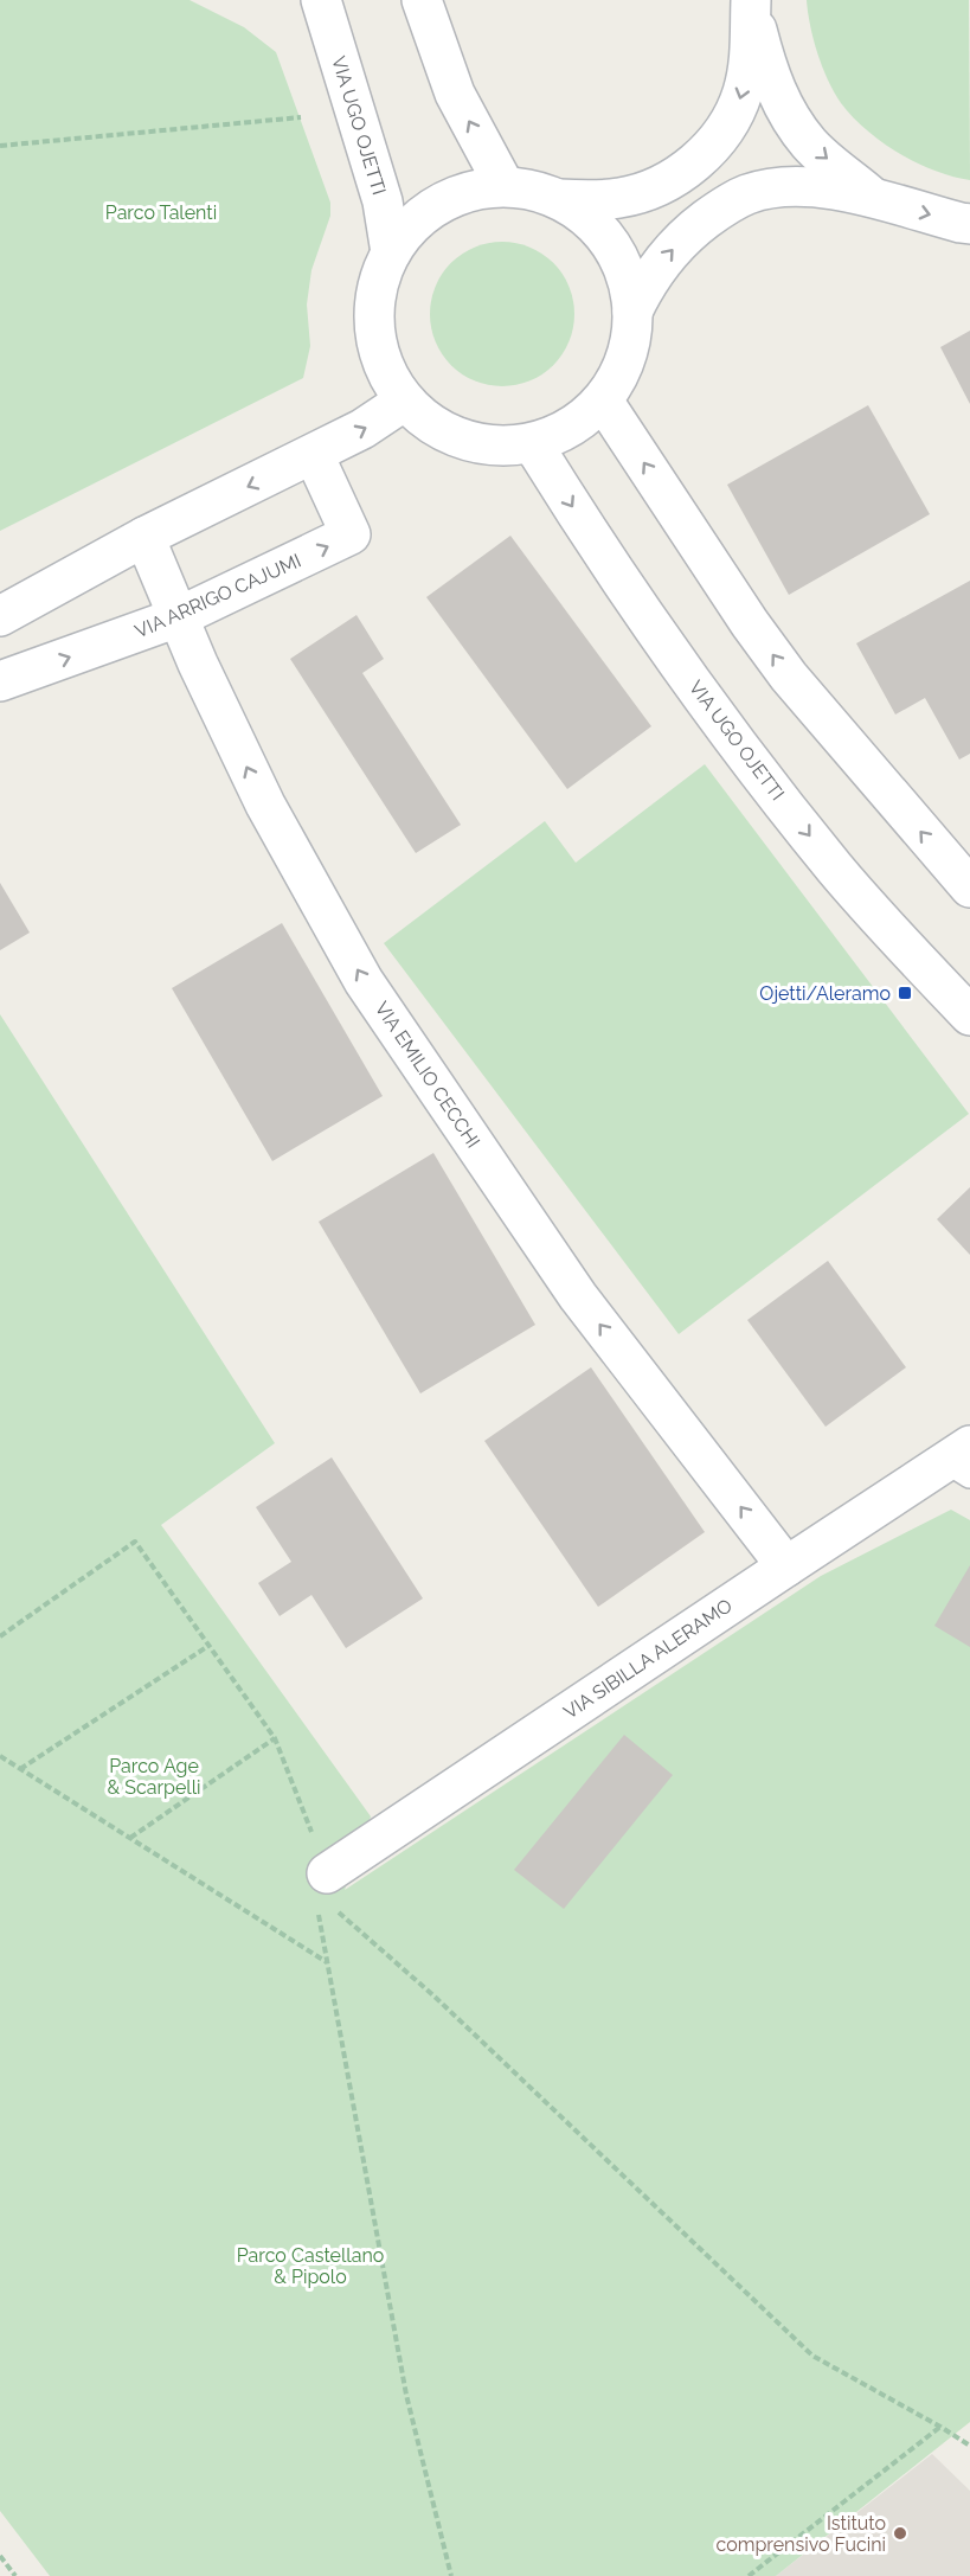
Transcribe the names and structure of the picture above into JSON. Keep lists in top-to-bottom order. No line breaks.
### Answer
{"streets":{"street":["VIA UGO OJETTI","VIA ARRIGO CAJUMI","VIA EMILIO CECCHI","VIA SIBILLA ALERAMO"]},"crossings":[["VIA ARRIGO CAJUMI","VIA EMILIO CECCHI"],["VIA EMILIO CECCHI","VIA SIBILLA ALERAMO"]],"one_way":["VIA EMILIO CECCHI"],"parks":["Parco Talenti","Parco Age & Scarpelli","Parco Castellano & Pipolo"],"places":{"transit":["Ojetti/Aleramo"],"other":["Istituto comprensivo Fucini"]}}
